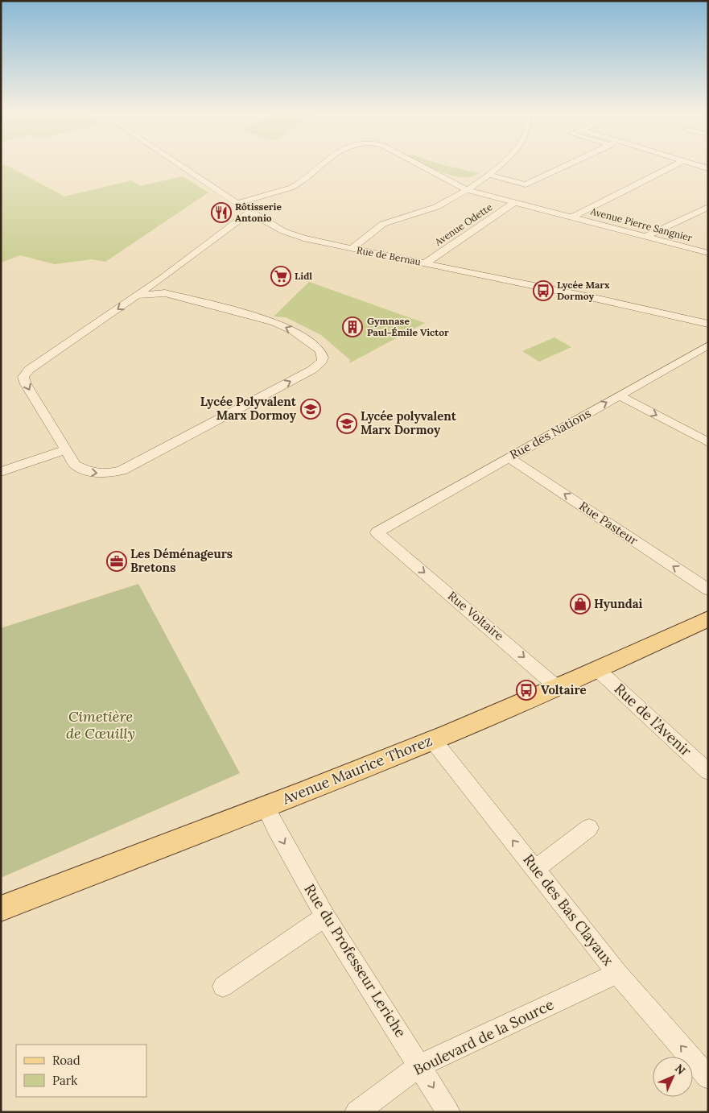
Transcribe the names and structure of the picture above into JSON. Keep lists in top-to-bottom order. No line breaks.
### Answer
{"streets":{"main road":["Avenue Maurice Thorez"],"street":["Avenue Odette","Avenue Pierre Sangnier","Rue de Bernau","Rue des Nations","Rue Pasteur","Rue Voltaire","Rue de l’Avenir","Rue des Bas Clayaux","Rue du Professeur Leriche","Boulevard de la Source"]},"crossings":[["Avenue Odette","Avenue Pierre Sangnier"],["Avenue Odette","Rue de Bernau"],["Rue des Nations","Rue Pasteur"],["Rue des Nations","Rue Voltaire"],["Rue Voltaire","Avenue Maurice Thorez"],["Rue de l’Avenir","Avenue Maurice Thorez"],["Avenue Maurice Thorez","Rue des Bas Clayaux"],["Avenue Maurice Thorez","Rue du Professeur Leriche"],["Rue des Bas Clayaux","Boulevard de la Source"],["Rue du Professeur Leriche","Boulevard de la Source"]],"one_way":["Rue Voltaire","Rue des Bas Clayaux","Rue du Professeur Leriche"],"parks":["Cimetière de Cœuilly"],"places":{"restaurant":["Rôtisserie Antonio"],"supermarket":["Lidl"],"bus stop":["Lycée Marx Dormoy","Voltaire"],"building":["Gymnase Paul-Émile Victor"],"school or university":["Lycée Polyvalent Marx Dormoy","Lycée polyvalent Marx Dormoy"],"office":["Les Déménageurs Bretons"],"shop":["Hyundai"]},"legend":["Road","Park"],"north":"top right"}
